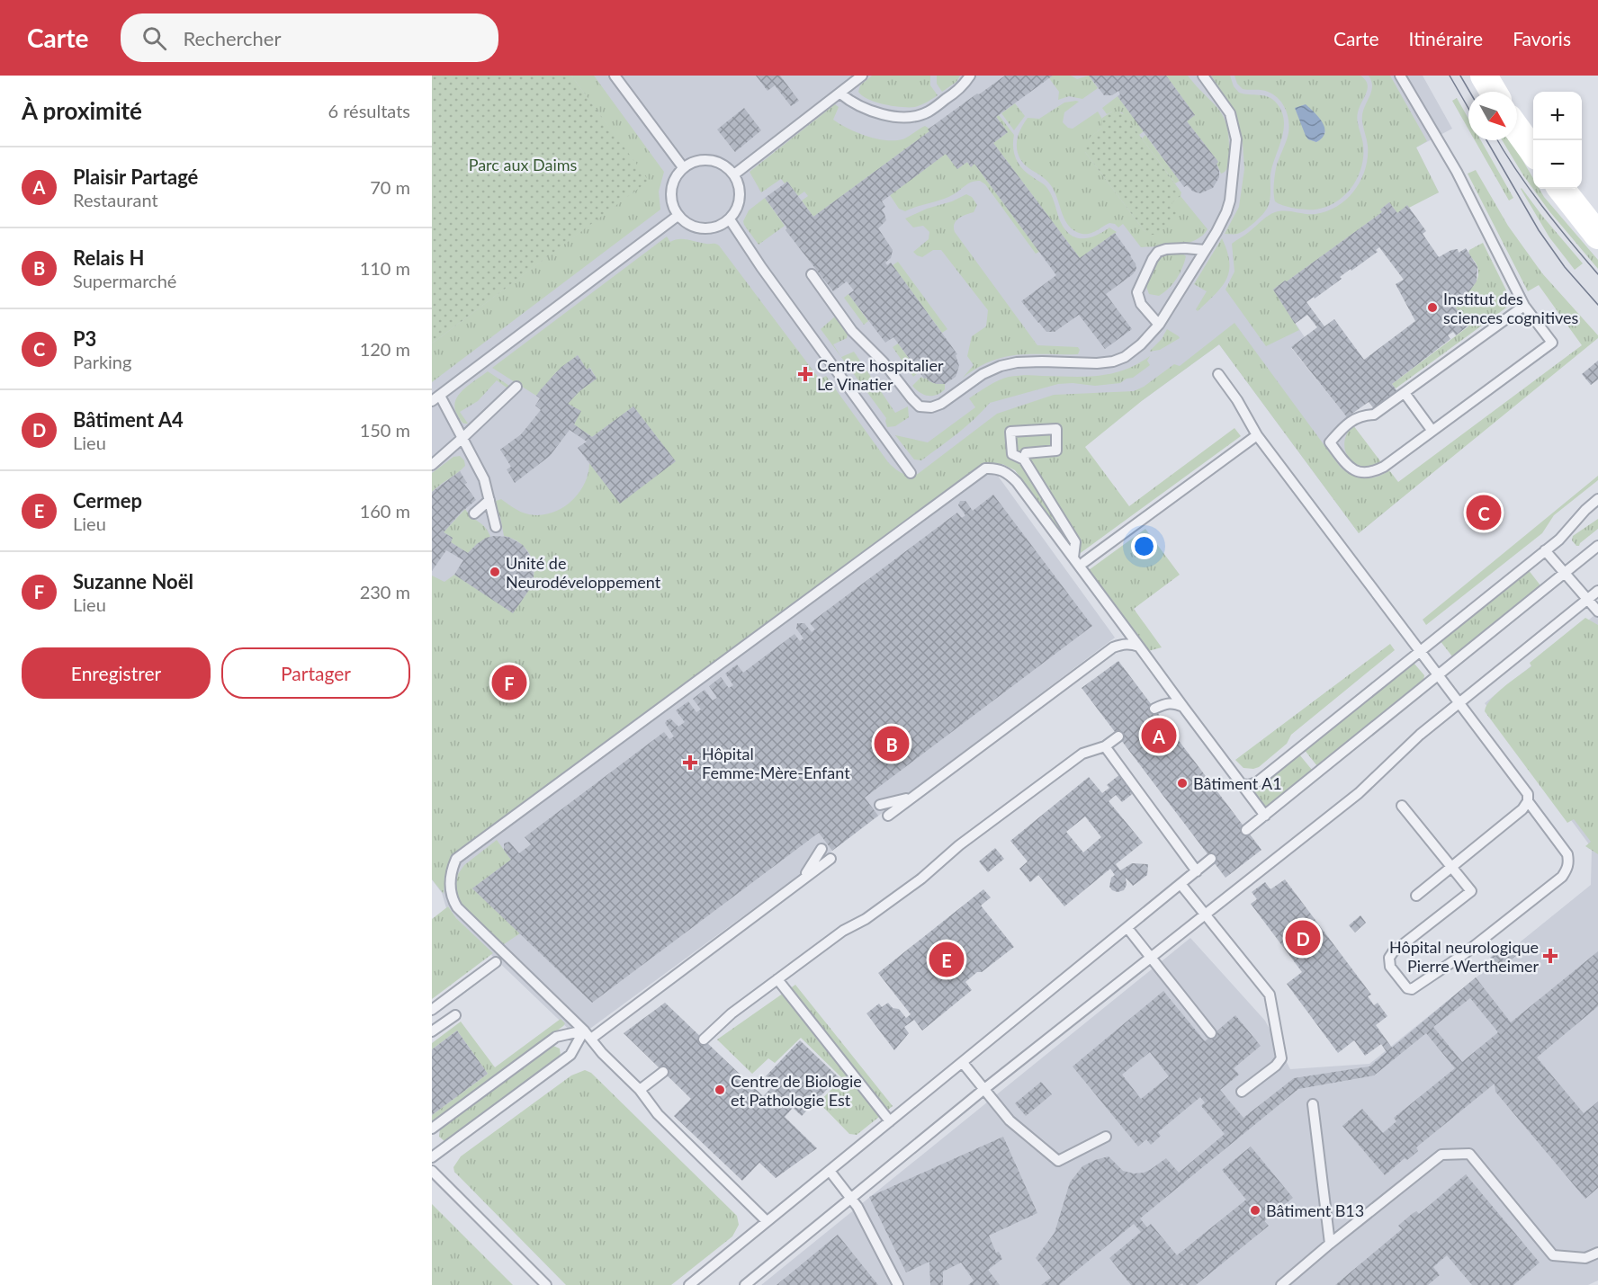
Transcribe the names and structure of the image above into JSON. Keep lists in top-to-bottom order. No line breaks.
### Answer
{"parks":["Parc aux Daims"],"places":{"other":["Institut des sciences cognitives","Unité de Neurodéveloppement","Bâtiment A1","Centre de Biologie et Pathologie Est","Bâtiment B13"],"health":["Centre hospitalier Le Vinatier","Hôpital Femme-Mère-Enfant","Hôpital neurologique Pierre Wertheimer"]},"north":"bottom right","page":{"header":"Carte","search":"Rechercher","nav":["Carte","Itinéraire","Favoris"],"heading":["À proximité","6 résultats"],"map_buttons":["+","−"],"list":[{"mark":"A","name":"Plaisir Partagé","note":"Restaurant","value":"70 m"},{"mark":"B","name":"Relais H","note":"Supermarché","value":"110 m"},{"mark":"C","name":"P3","note":"Parking","value":"120 m"},{"mark":"D","name":"Bâtiment A4","note":"Lieu","value":"150 m"},{"mark":"E","name":"Cermep","note":"Lieu","value":"160 m"},{"mark":"F","name":"Suzanne Noël","note":"Lieu","value":"230 m"}],"pins":["C","F","A","B","D","E"],"buttons":["Enregistrer","Partager"]}}
